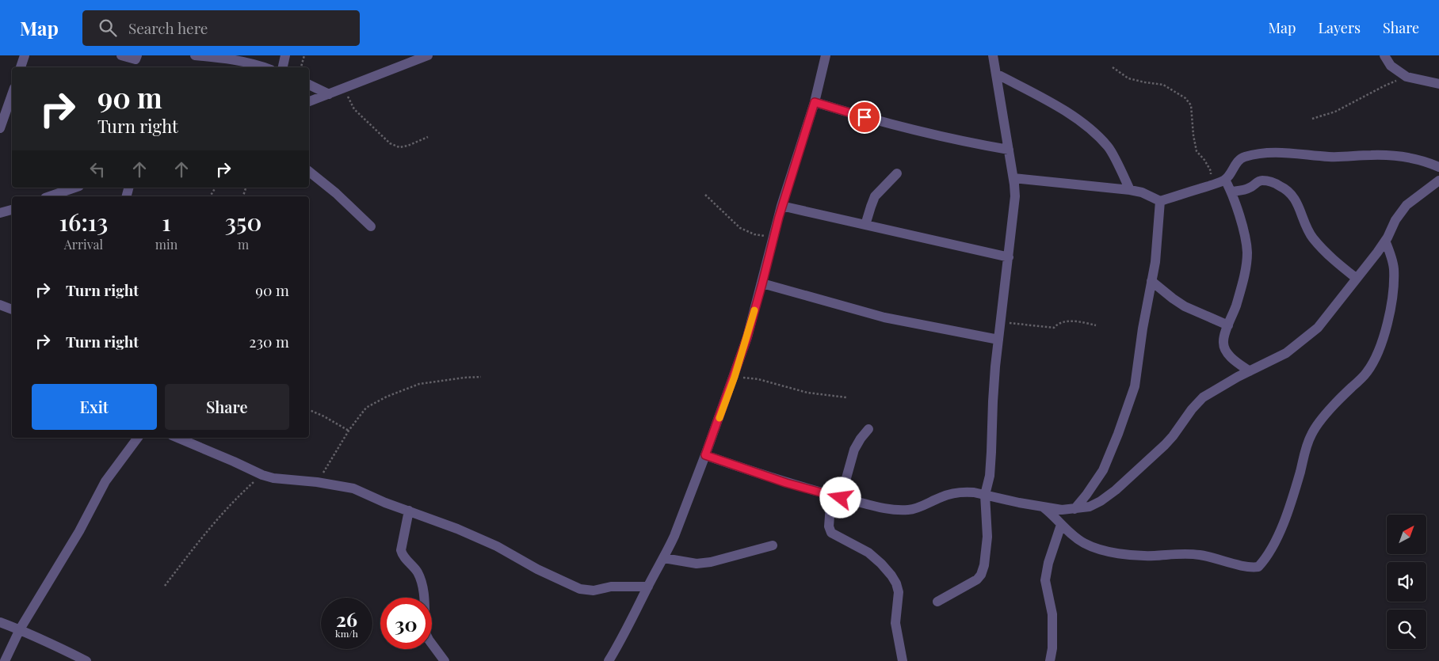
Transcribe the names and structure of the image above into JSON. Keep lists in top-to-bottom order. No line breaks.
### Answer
{"north":"top right","page":{"header":"Map","search":"Search here","nav":["Map","Layers","Share"],"turn":["90 m","Turn right"],"eta":["16:13","Arrival","1","min","350","m"],"list":[{"name":"Turn right","value":"90 m"},{"name":"Turn right","value":"230 m"}],"buttons":["Exit","Share"],"speed":"26 km/h","limit":"30"}}
